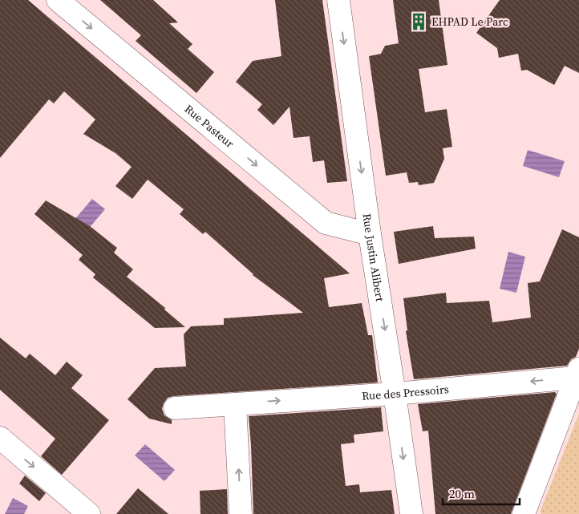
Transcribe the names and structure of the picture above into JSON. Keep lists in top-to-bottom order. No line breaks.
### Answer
{"streets":{"street":["Rue Pasteur","Rue Justin Alibert","Rue des Pressoirs"]},"crossings":[["Rue Pasteur","Rue Justin Alibert"],["Rue Justin Alibert","Rue des Pressoirs"]],"one_way":["Rue Pasteur","Rue Justin Alibert"],"places":{"building":["EHPAD Le Parc"]},"scale_bar":"20 m"}
